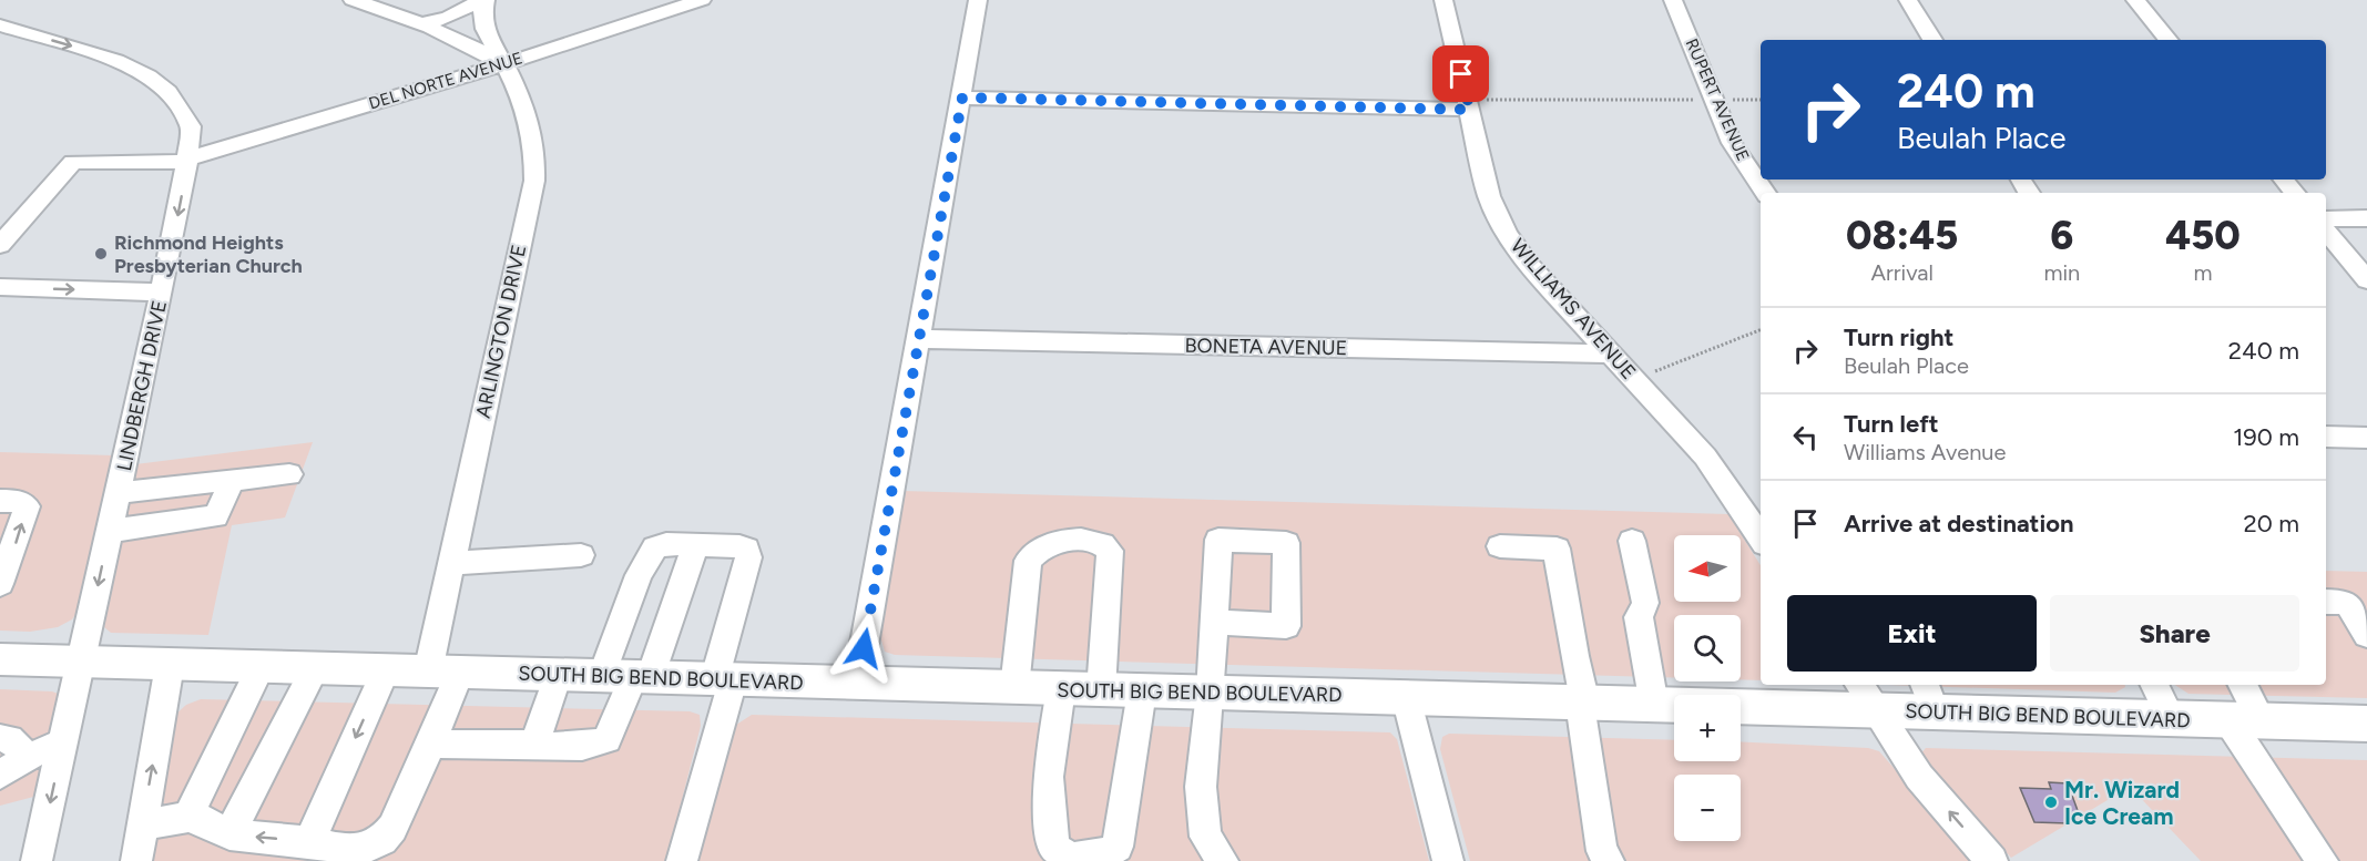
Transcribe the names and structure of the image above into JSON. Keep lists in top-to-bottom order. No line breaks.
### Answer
{"streets":{"main road":["SOUTH BIG BEND BOULEVARD"],"street":["DEL NORTE AVENUE","RUPERT AVENUE","WILLIAMS AVENUE","ARLINGTON DRIVE","BONETA AVENUE","LINDBERGH DRIVE"]},"crossings":[["DEL NORTE AVENUE","ARLINGTON DRIVE"],["DEL NORTE AVENUE","LINDBERGH DRIVE"],["WILLIAMS AVENUE","BONETA AVENUE"],["ARLINGTON DRIVE","SOUTH BIG BEND BOULEVARD"],["LINDBERGH DRIVE","SOUTH BIG BEND BOULEVARD"]],"one_way":["LINDBERGH DRIVE"],"places":["Richmond Heights Presbyterian Church","Mr. Wizard Ice Cream"],"north":"left","page":{"turn":["240 m","Beulah Place"],"eta":["08:45","Arrival","6","min","450","m"],"list":[{"name":"Turn right","note":"Beulah Place","value":"240 m"},{"name":"Turn left","note":"Williams Avenue","value":"190 m"},{"name":"Arrive at destination","value":"20 m"}],"map_buttons":["+","−"],"buttons":["Exit","Share"]}}
